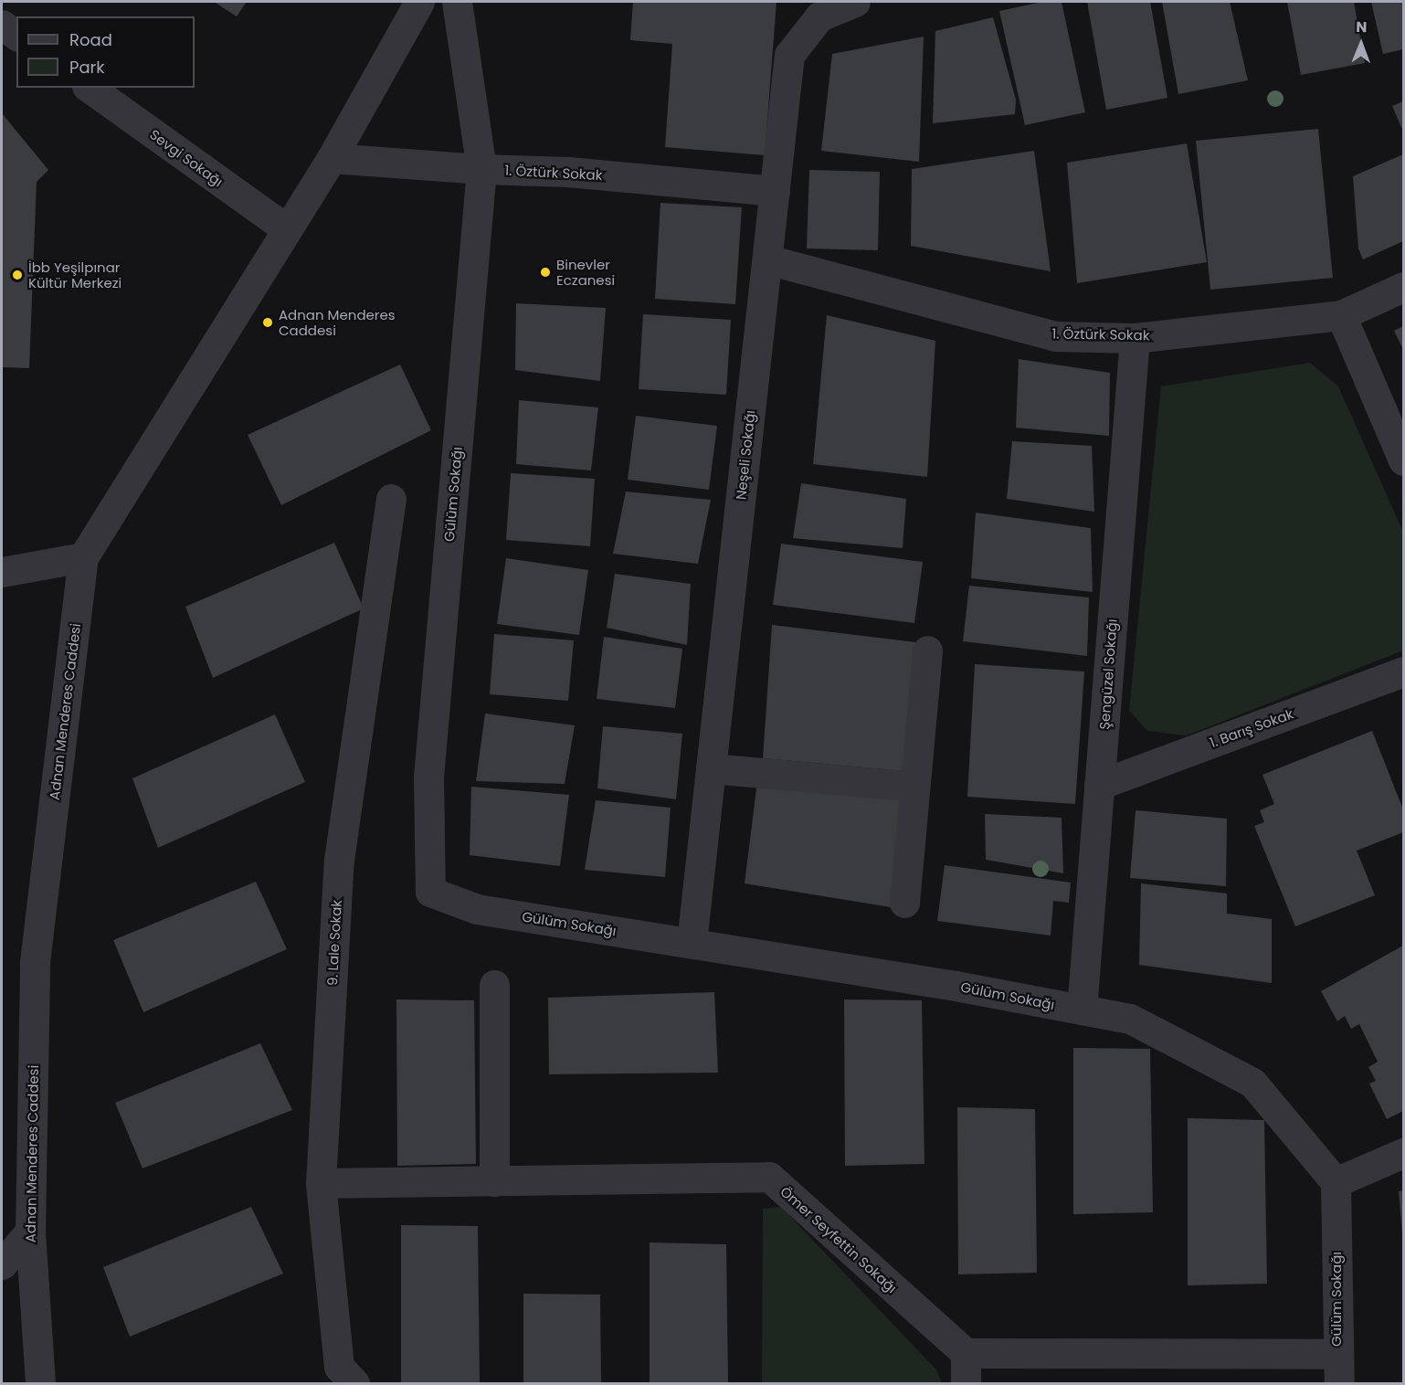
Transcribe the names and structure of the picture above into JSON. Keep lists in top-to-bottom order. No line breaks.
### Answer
{"streets":{"street":["Sevgi Sokağı","1. Öztürk Sokak","Neşeli Sokağı","Gülüm Sokağı","Şengüzel Sokağı","Adnan Menderes Caddesi","1. Barış Sokak","9. Lale Sokak","Ömer Seyfettin Sokağı"]},"crossings":[["Sevgi Sokağı","Adnan Menderes Caddesi"],["1. Öztürk Sokak","Neşeli Sokağı"],["1. Öztürk Sokak","Gülüm Sokağı"],["1. Öztürk Sokak","Şengüzel Sokağı"],["1. Öztürk Sokak","Adnan Menderes Caddesi"],["Neşeli Sokağı","Gülüm Sokağı"],["Gülüm Sokağı","Şengüzel Sokağı"],["Şengüzel Sokağı","1. Barış Sokak"],["9. Lale Sokak","Ömer Seyfettin Sokağı"]],"places":["Binevler Eczanesi","İbb Yeşilpınar Kültür Merkezi","Adnan Menderes Caddesi"],"legend":["Road","Park"],"north":"top"}
